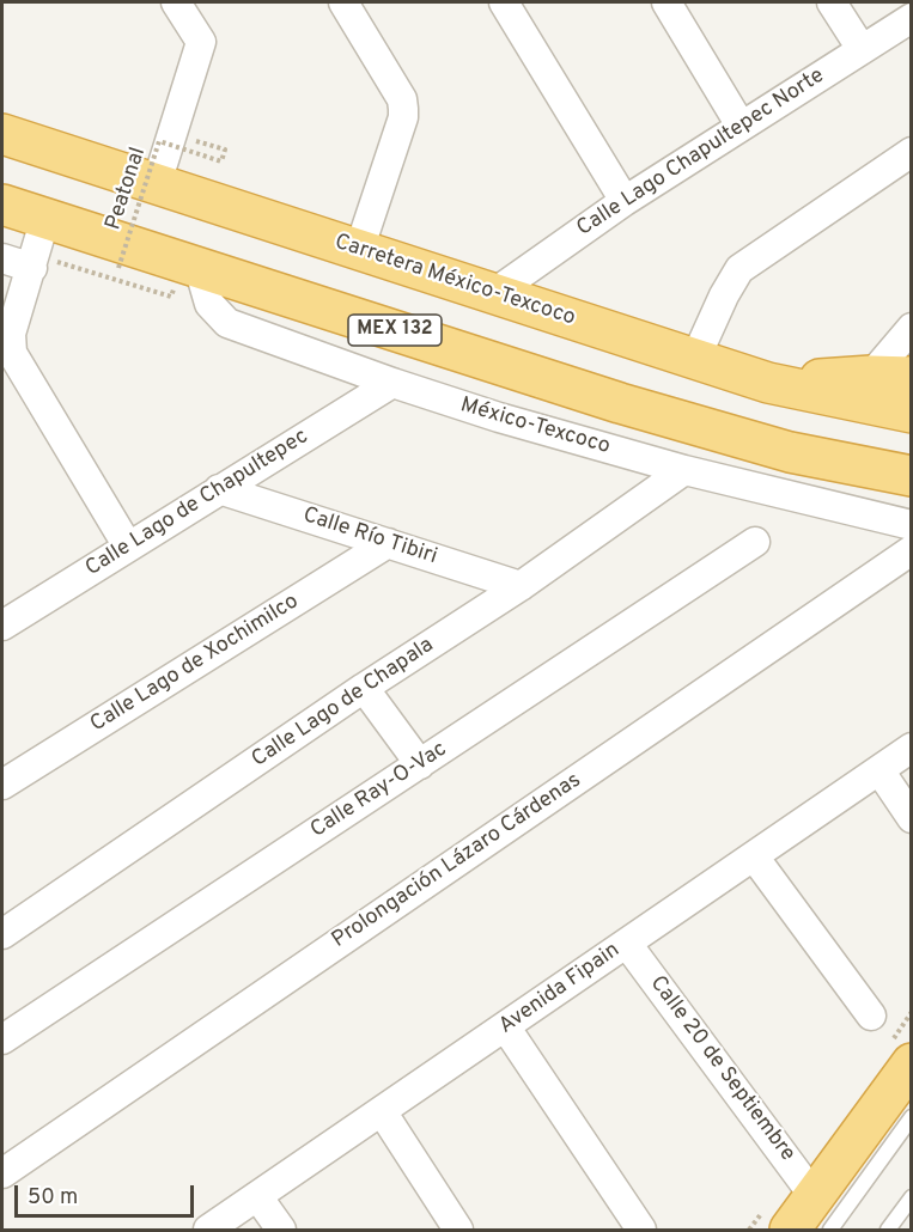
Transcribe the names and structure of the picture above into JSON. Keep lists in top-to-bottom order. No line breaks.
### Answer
{"streets":{"highway":["Carretera México-Texcoco","MEX 132"],"street":["Calle Lago Chapultepec Norte","México-Texcoco","Calle Lago de Chapultepec","Calle Río Tibiri","Calle Lago de Xochimilco","Calle Lago de Chapala","Calle Ray-O-Vac","Prolongación Lázaro Cárdenas","Avenida Fipain","Calle 20 de Septiembre"],"path":["Peatonal"]},"crossings":[["Calle Lago Chapultepec Norte","Carretera México-Texcoco"],["MEX 132","México-Texcoco"],["México-Texcoco","Calle Lago de Chapultepec"],["México-Texcoco","Calle Lago de Chapala"],["Calle Lago de Chapultepec","Calle Río Tibiri"],["Calle Río Tibiri","Calle Lago de Xochimilco"],["Calle Río Tibiri","Calle Lago de Chapala"],["Avenida Fipain","Calle 20 de Septiembre"]],"scale_bar":"50 m"}
